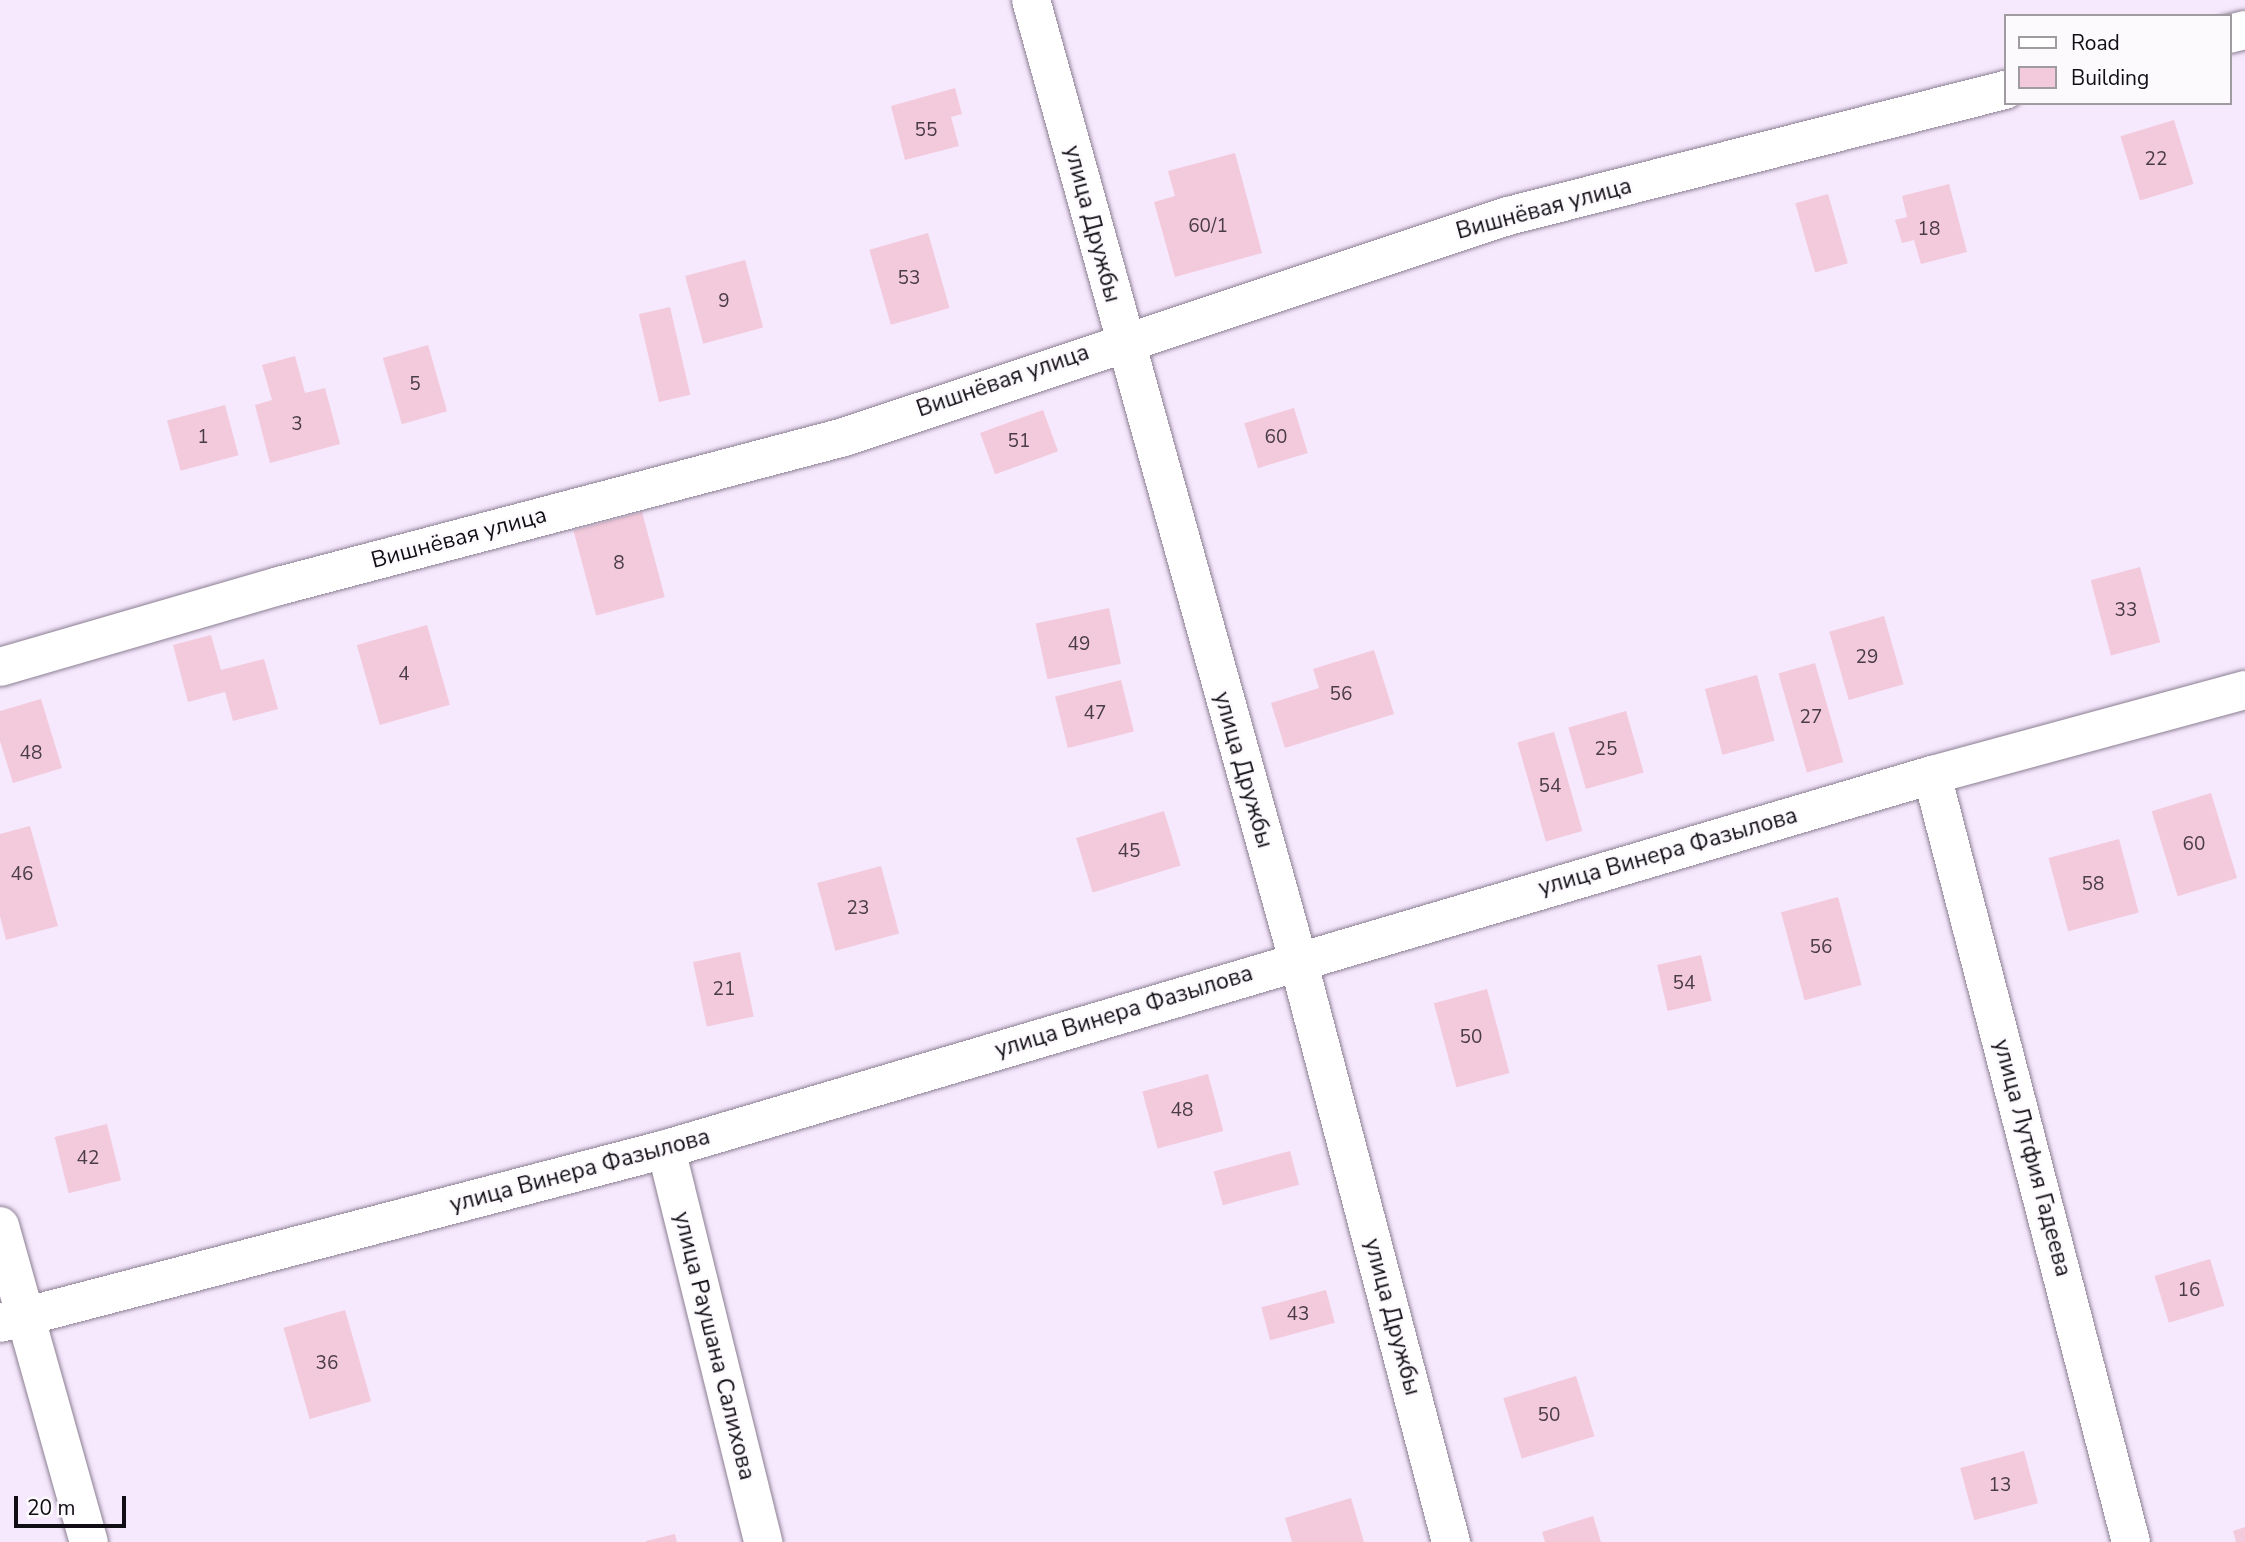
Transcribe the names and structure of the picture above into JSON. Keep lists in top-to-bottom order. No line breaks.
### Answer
{"streets":{"street":["Вишнёвая улица","улица Дружбы","улица Винера Фазылова","улица Лутфия Гадеева","улица Раушана Салихова"]},"crossings":[["Вишнёвая улица","улица Дружбы"],["улица Дружбы","улица Винера Фазылова"],["улица Винера Фазылова","улица Лутфия Гадеева"],["улица Винера Фазылова","улица Раушана Салихова"]],"house_numbers":["55","22","60/1","18","53","9","5","3","1","60","51","8","33","49","29","4","56","47","27","25","48","54","60","45","46","58","23","56","54","21","50","48","42","16","43","36","50","13"],"legend":["Road","Building"],"scale_bar":"20 m"}
